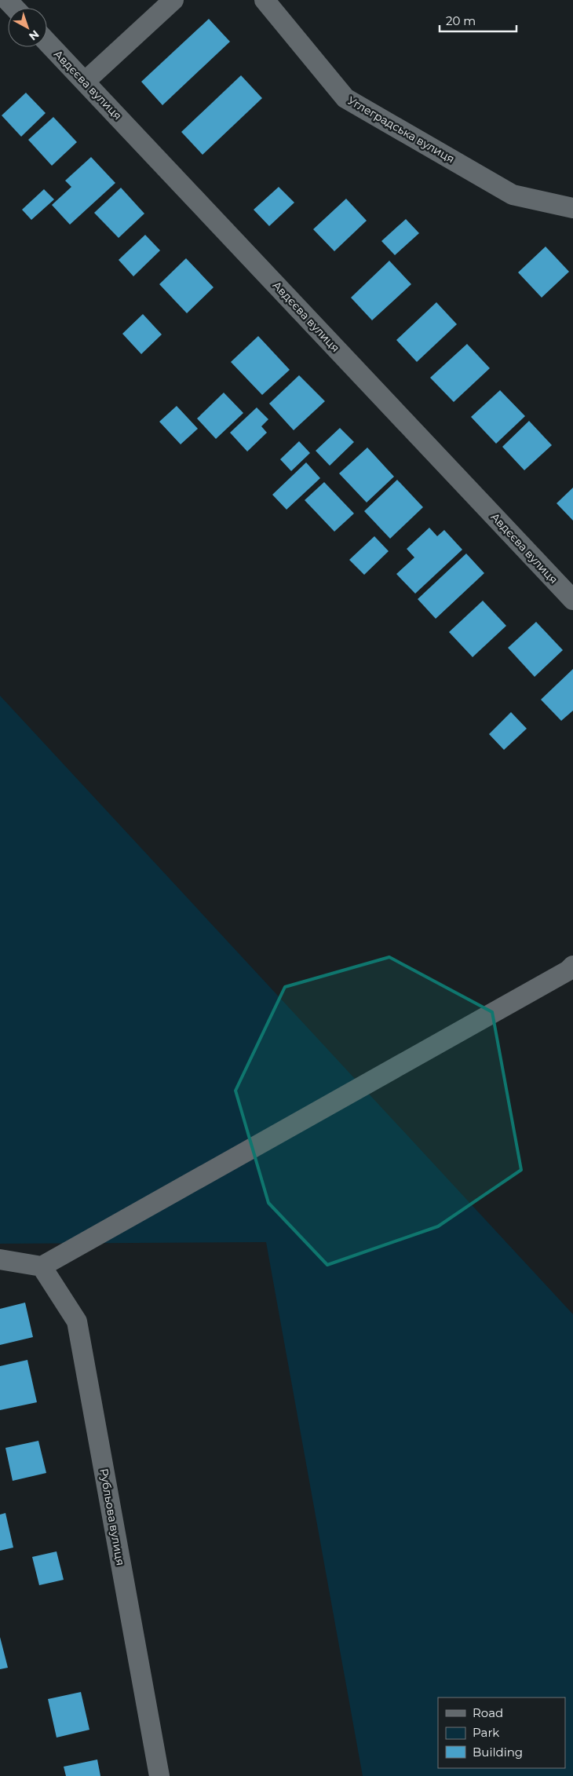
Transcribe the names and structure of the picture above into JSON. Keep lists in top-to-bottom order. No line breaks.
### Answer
{"streets":{"street":["Авдєєва вулиця","Углеградська вулиця","Рубльова вулиця"]},"legend":["Road","Park","Building"],"scale_bar":"20 m","north":"bottom right"}
